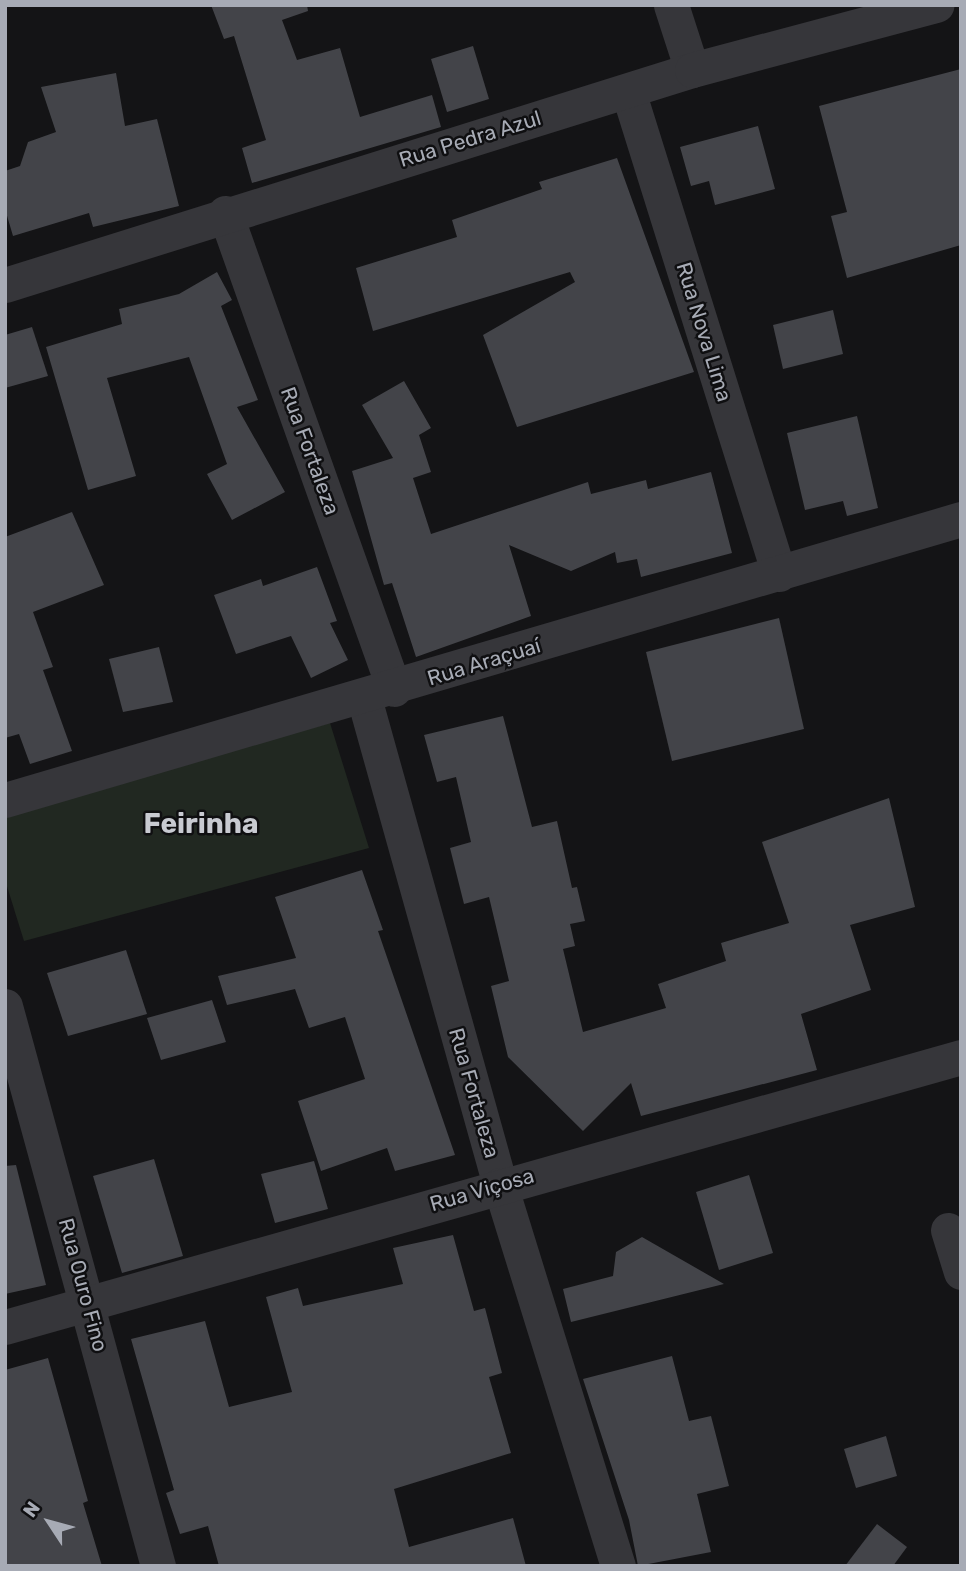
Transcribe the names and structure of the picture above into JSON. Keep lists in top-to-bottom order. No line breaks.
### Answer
{"streets":{"street":["Rua Pedra Azul","Rua Nova Lima","Rua Fortaleza","Rua Araçuaí","Rua Viçosa","Rua Ouro Fino"]},"crossings":[["Rua Pedra Azul","Rua Nova Lima"],["Rua Pedra Azul","Rua Fortaleza"],["Rua Nova Lima","Rua Araçuaí"],["Rua Fortaleza","Rua Araçuaí"],["Rua Fortaleza","Rua Viçosa"],["Rua Viçosa","Rua Ouro Fino"]],"districts":["Feirinha"],"north":"top left"}
